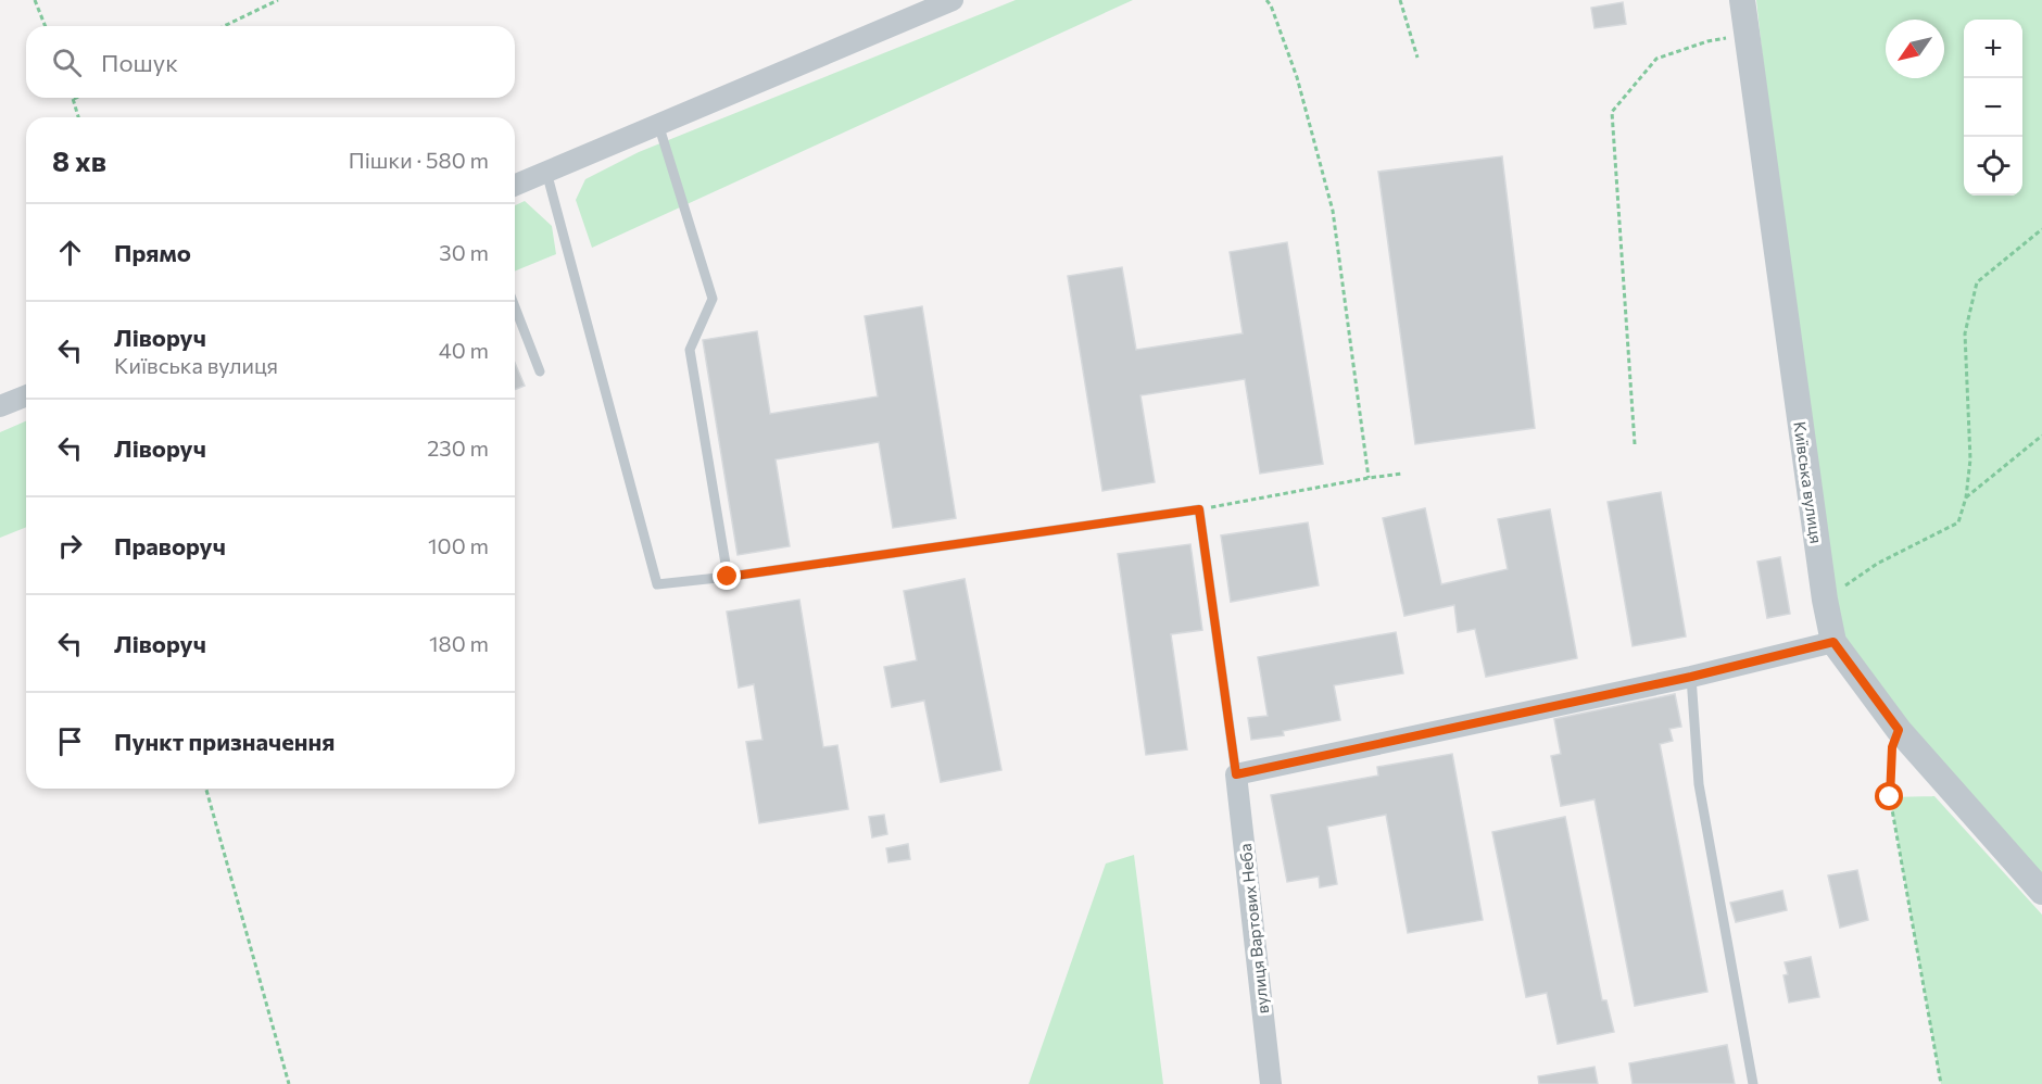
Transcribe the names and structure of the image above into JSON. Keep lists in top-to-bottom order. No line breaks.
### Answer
{"streets":{"street":["Київська вулиця","вулиця Вартових Неба"]},"north":"bottom left","page":{"map_buttons":["+","−"],"search":"Пошук","heading":["8 хв","Пішки · 580 m"],"list":[["Прямо","30 m"],["Ліворуч","Київська вулиця","40 m"],["Ліворуч","230 m"],["Праворуч","100 m"],["Ліворуч","180 m"],"Пункт призначення"]}}
